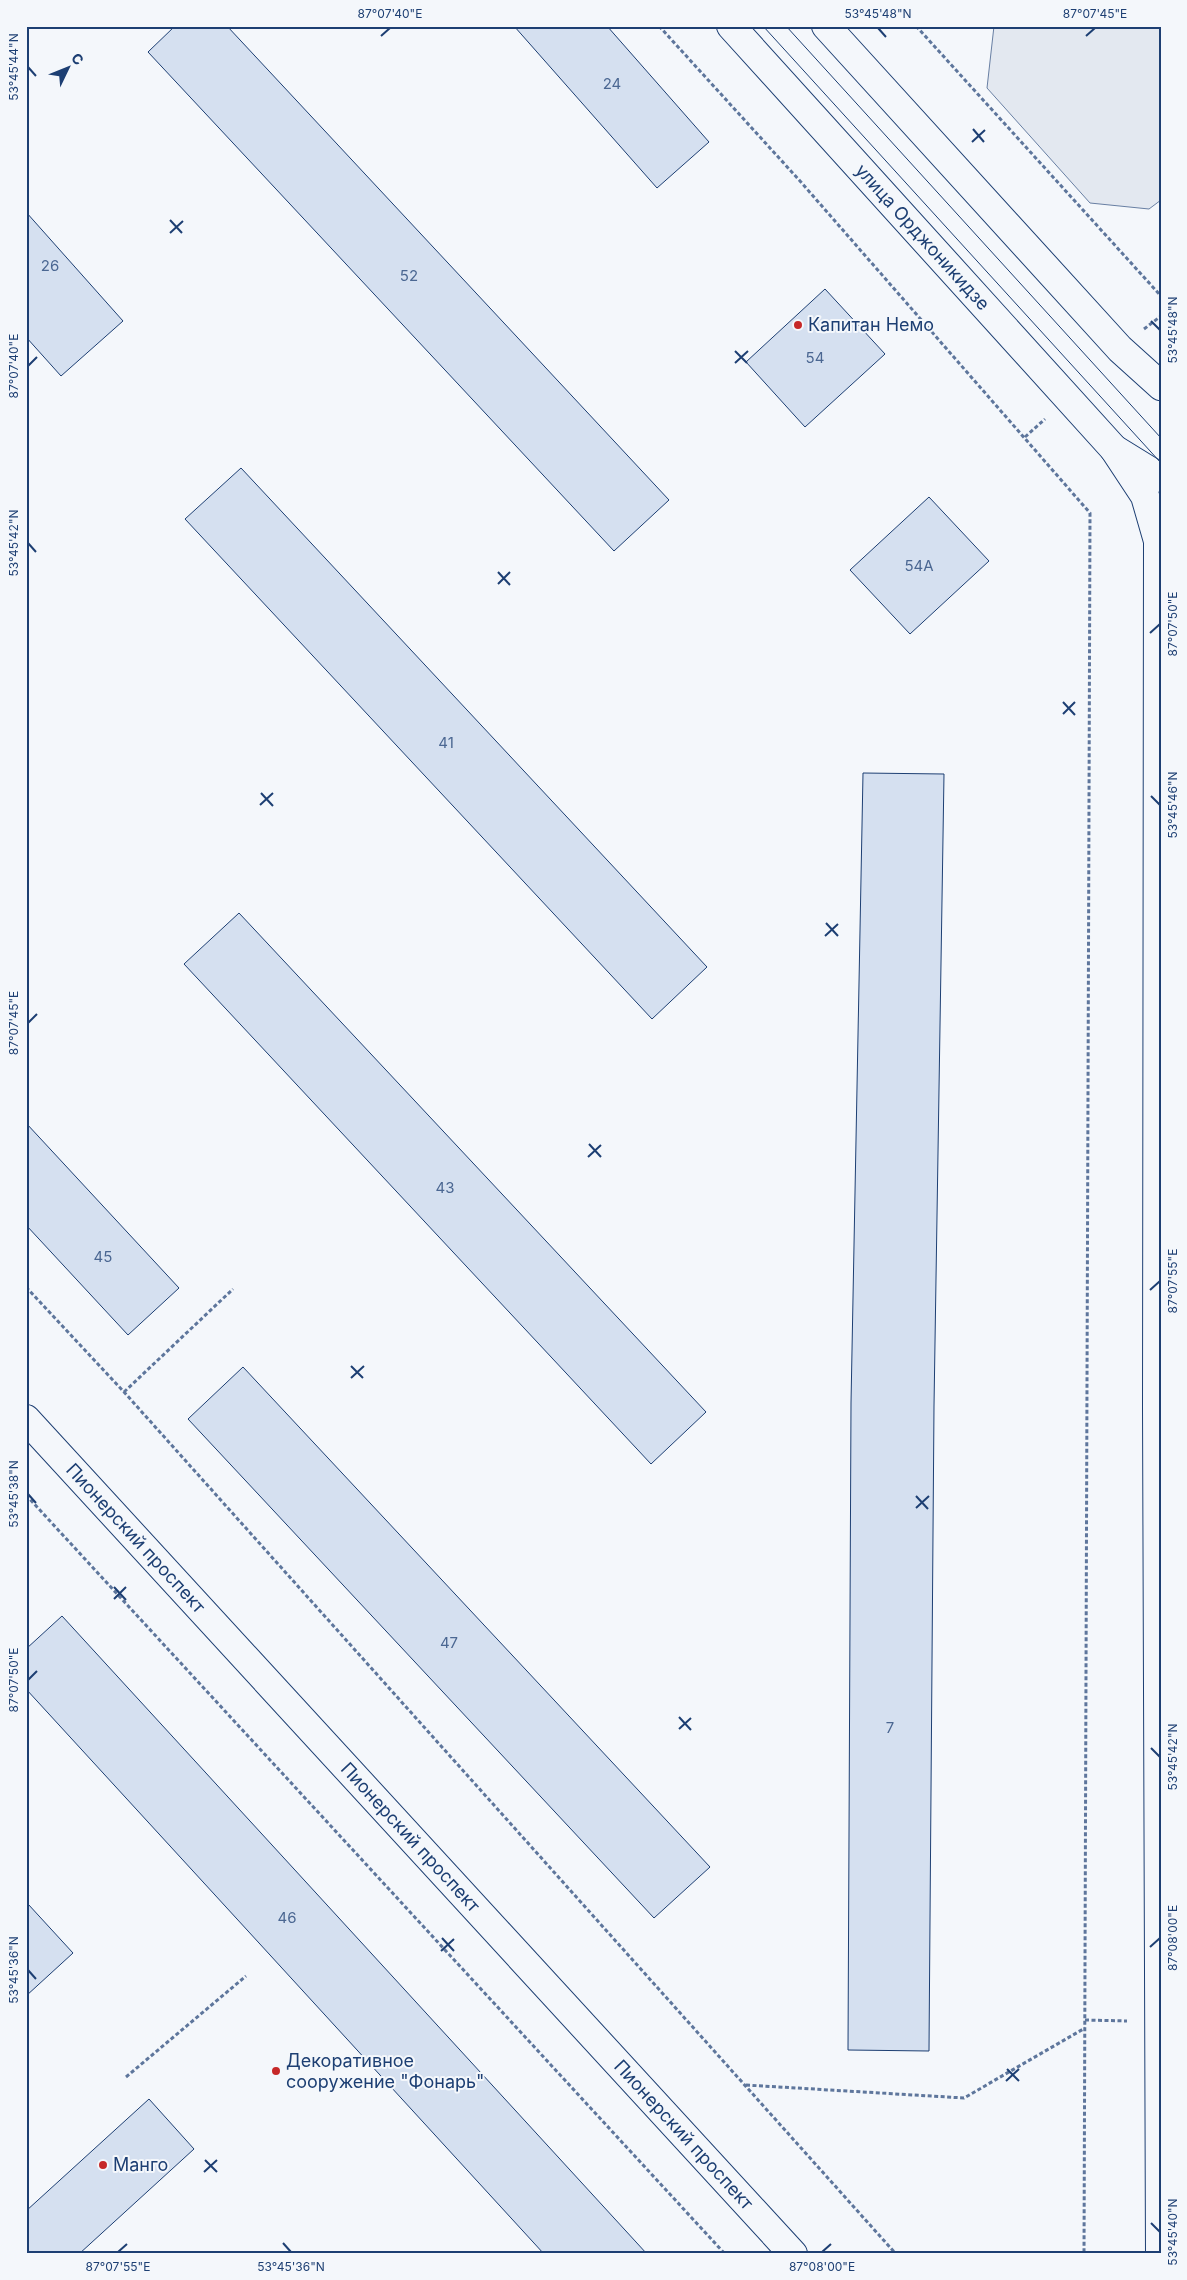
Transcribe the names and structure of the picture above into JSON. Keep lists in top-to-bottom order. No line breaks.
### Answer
{"streets":{"street":["улица Орджоникидзе","Пионерский проспект"]},"places":["Капитан Немо","Декоративное сооружение \"Фонарь\"","Манго"],"house_numbers":["24","26","52","54","54А","41","43","45","47","7","46"],"north":"top right","coordinates":["87°07'40\"E","53°45'48\"N","87°07'45\"E","53°45'44\"N","53°45'42\"N","87°07'50\"E","53°45'46\"N","87°07'55\"E","53°45'38\"N","87°08'00\"E","53°45'36\"N","53°45'40\"N"]}
